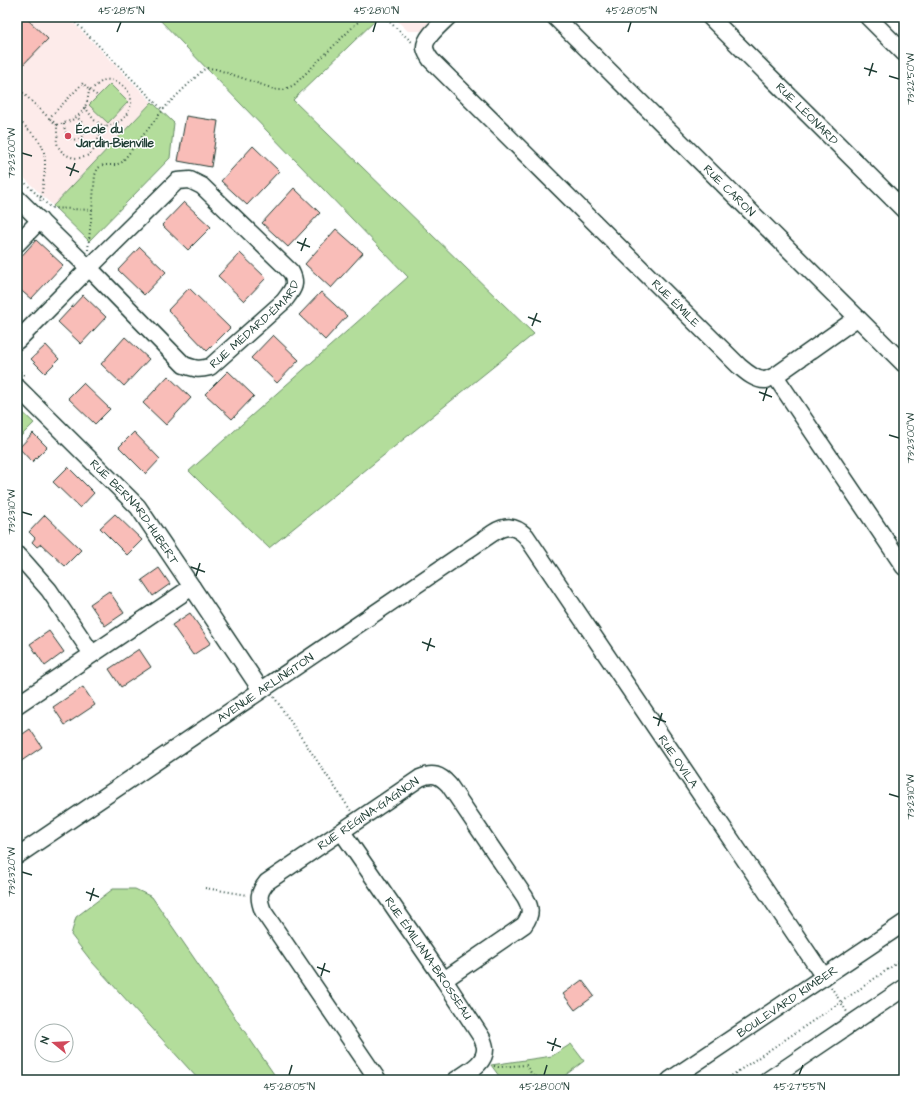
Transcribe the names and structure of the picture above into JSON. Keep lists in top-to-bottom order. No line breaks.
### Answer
{"streets":{"street":["RUE LÉONARD","RUE CARON","RUE ÉMILE","RUE MÉDARD-ÉMARD","RUE BERNARD-HUBERT","AVENUE ARLINGTON","RUE OVILA","RUE RÉGINA-GAGNON","RUE ÉMILIANA-BROSSEAU","BOULEVARD KIMBER"]},"crossings":[["RUE BERNARD-HUBERT","AVENUE ARLINGTON"],["AVENUE ARLINGTON","RUE OVILA"],["RUE OVILA","BOULEVARD KIMBER"],["RUE RÉGINA-GAGNON","RUE ÉMILIANA-BROSSEAU"]],"places":["École du Jardin-Bienville"],"north":"left","coordinates":["45°28'15\"N","45°28'10\"N","45°28'05\"N","73°22'50\"W","73°23'00\"W","73°23'10\"W","73°23'20\"W","45°28'00\"N","45°27'55\"N"]}
